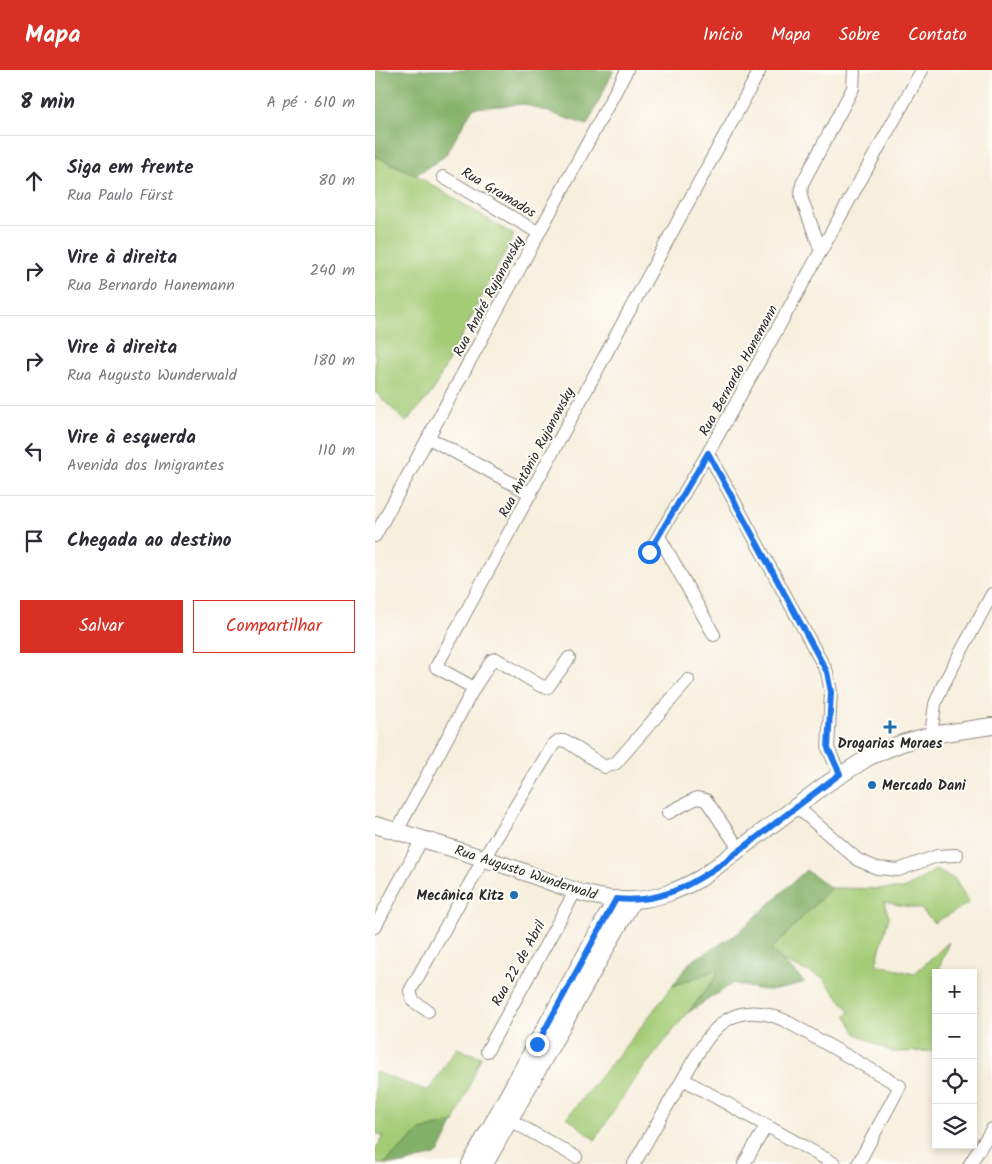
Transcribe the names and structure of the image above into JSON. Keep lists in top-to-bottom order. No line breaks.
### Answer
{"streets":{"main road":["Rua Augusto Wunderwald"],"street":["Rua Gramados","Rua André Rujanowsky","Rua Bernardo Hanemann","Rua Antônio Rujanowsky","Rua 22 de Abril"]},"crossings":[["Rua Gramados","Rua André Rujanowsky"],["Rua Bernardo Hanemann","Rua Augusto Wunderwald"],["Rua Augusto Wunderwald","Rua 22 de Abril"]],"places":{"health":["Drogarias Moraes"],"other":["Mercado Dani","Mecânica Kitz"]},"page":{"header":"Mapa","nav":["Início","Mapa","Sobre","Contato"],"heading":["8 min","A pé · 610 m"],"list":[["Siga em frente","Rua Paulo Fürst","80 m"],["Vire à direita","Rua Bernardo Hanemann","240 m"],["Vire à direita","Rua Augusto Wunderwald","180 m"],["Vire à esquerda","Avenida dos Imigrantes","110 m"],"Chegada ao destino"],"buttons":["Salvar","Compartilhar"],"map_buttons":["+","−"]}}
